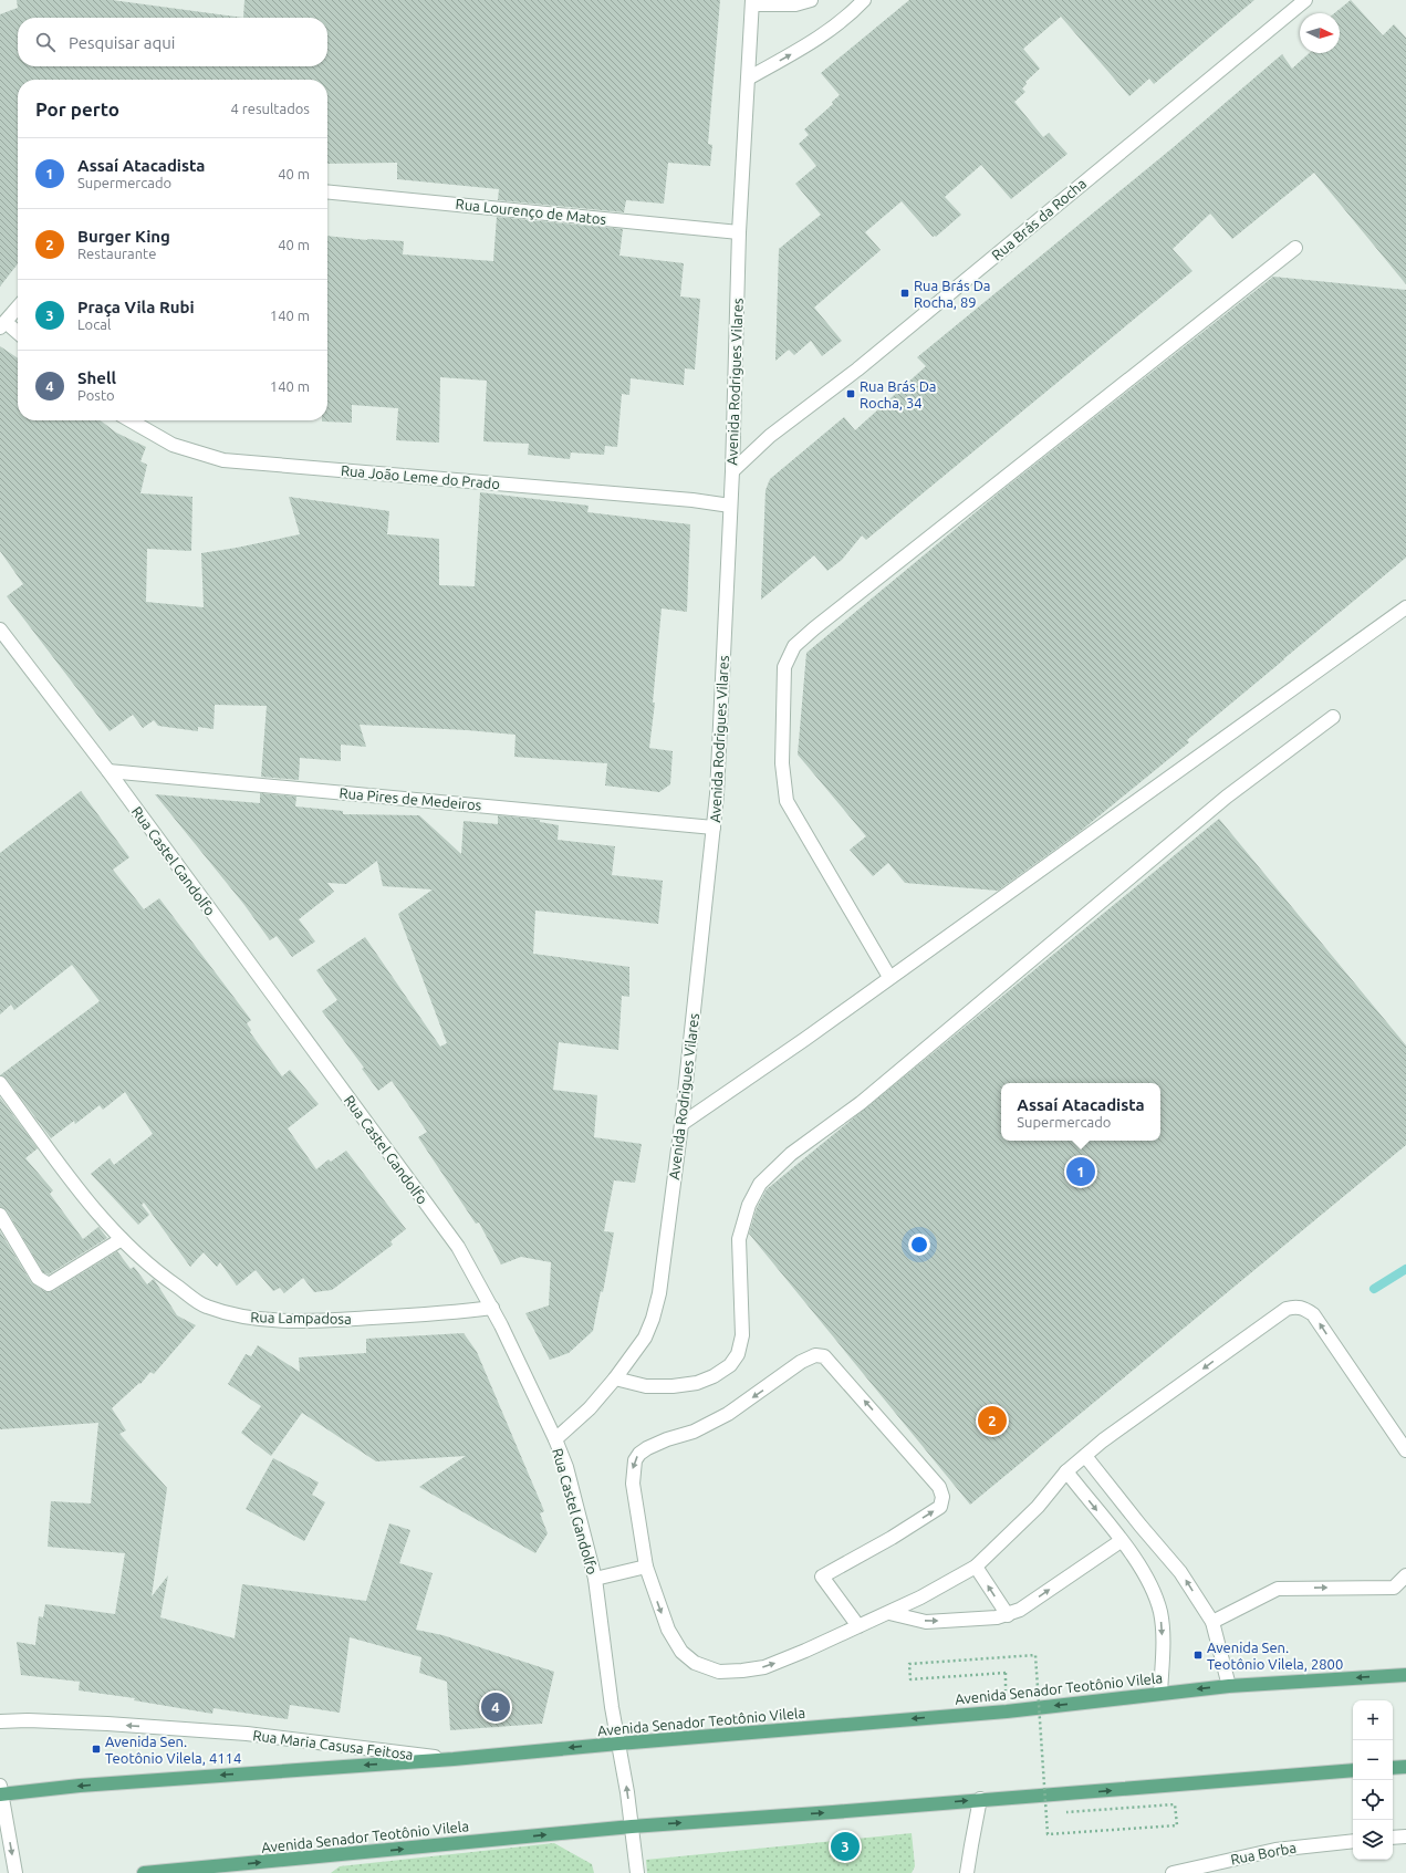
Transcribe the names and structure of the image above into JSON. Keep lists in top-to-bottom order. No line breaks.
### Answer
{"streets":{"main road":["Avenida Senador Teotônio Vilela"],"street":["Rua Lourenço de Matos","Rua Brás da Rocha","Avenida Rodrigues Vilares","Rua João Leme do Prado","Rua Pires de Medeiros","Rua Castel Gandolfo","Rua Lampadosa","Rua Maria Casusa Feitosa","Rua Borba"]},"crossings":[["Rua Lourenço de Matos","Avenida Rodrigues Vilares"],["Rua Brás da Rocha","Avenida Rodrigues Vilares"],["Avenida Rodrigues Vilares","Rua João Leme do Prado"],["Avenida Rodrigues Vilares","Rua Pires de Medeiros"],["Avenida Rodrigues Vilares","Rua Castel Gandolfo"],["Rua Pires de Medeiros","Rua Castel Gandolfo"],["Rua Castel Gandolfo","Rua Lampadosa"],["Rua Castel Gandolfo","Avenida Senador Teotônio Vilela"],["Avenida Senador Teotônio Vilela","Rua Maria Casusa Feitosa"]],"one_way":["Rua Maria Casusa Feitosa"],"places":{"transit":["Rua Brás Da Rocha, 89","Rua Brás Da Rocha, 34","Avenida Sen. Teotônio Vilela, 2800","Avenida Sen. Teotônio Vilela, 4114"]},"north":"right","page":{"search":"Pesquisar aqui","heading":["Por perto","4 resultados"],"list":[{"mark":"1","name":"Assaí Atacadista","note":"Supermercado","value":"40 m"},{"mark":"2","name":"Burger King","note":"Restaurante","value":"40 m"},{"mark":"3","name":"Praça Vila Rubi","note":"Local","value":"140 m"},{"mark":"4","name":"Shell","note":"Posto","value":"140 m"}],"popup":["Assaí Atacadista","Supermercado"],"pins":["1","2","4","3"],"map_buttons":["+","−"]}}
